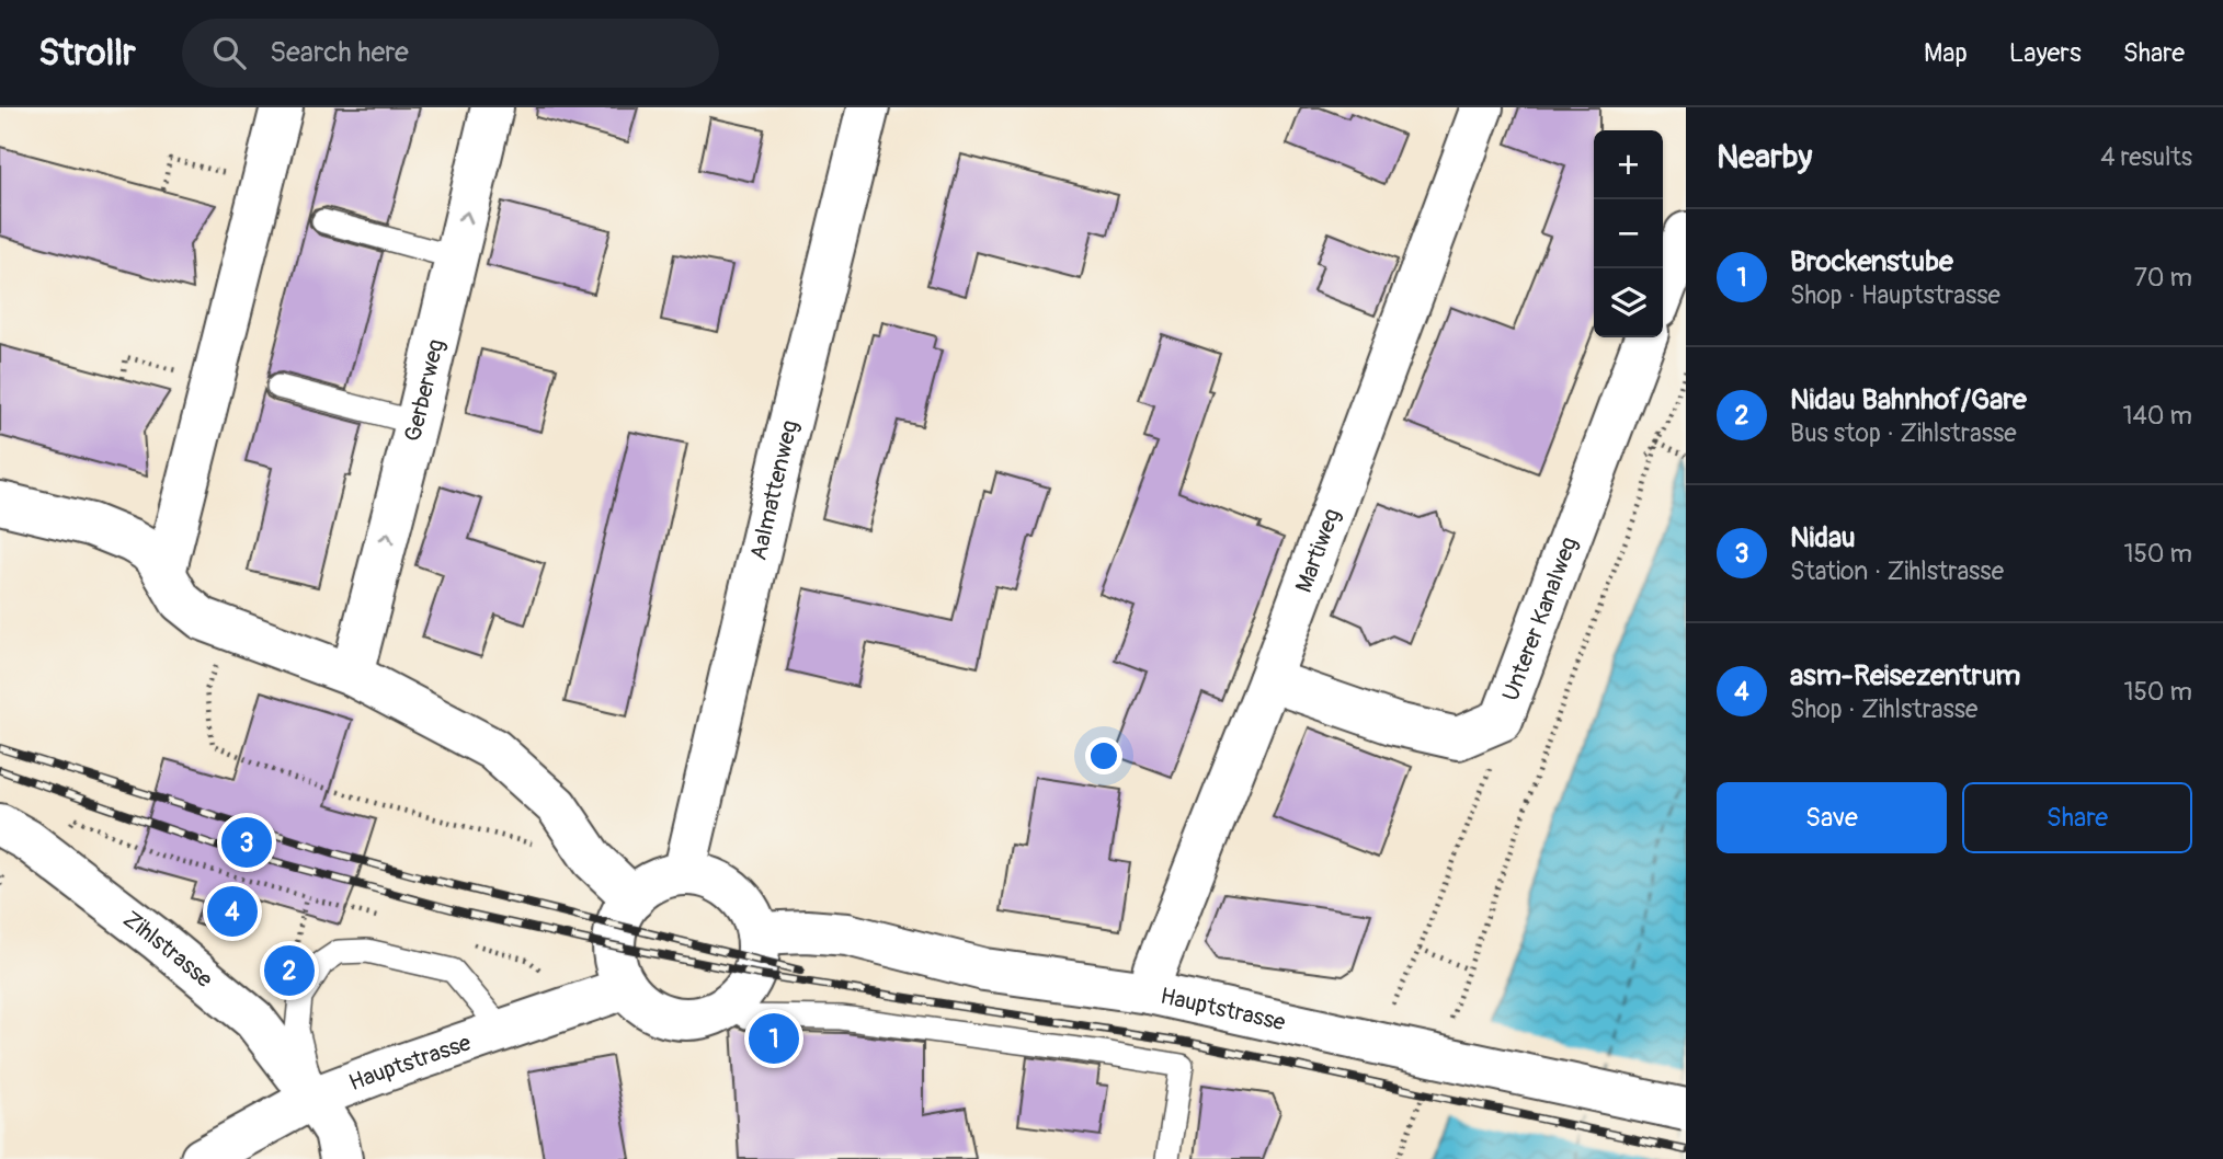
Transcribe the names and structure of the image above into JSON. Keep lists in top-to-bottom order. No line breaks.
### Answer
{"streets":{"street":["Gerberweg","Aalmattenweg","Martiweg","Unterer Kanalweg","Zihlstrasse","Hauptstrasse"]},"crossings":[["Aalmattenweg","Hauptstrasse"],["Martiweg","Unterer Kanalweg"],["Martiweg","Hauptstrasse"],["Zihlstrasse","Hauptstrasse"]],"page":{"header":"Strollr","search":"Search here","nav":["Map","Layers","Share"],"heading":["Nearby","4 results"],"map_buttons":["+","−"],"list":[{"mark":"1","name":"Brockenstube","note":"Shop · Hauptstrasse","value":"70 m"},{"mark":"2","name":"Nidau Bahnhof/Gare","note":"Bus stop · Zihlstrasse","value":"140 m"},{"mark":"3","name":"Nidau","note":"Station · Zihlstrasse","value":"150 m"},{"mark":"4","name":"asm-Reisezentrum","note":"Shop · Zihlstrasse","value":"150 m"}],"buttons":["Save","Share"],"pins":["3","4","2","1"]}}
